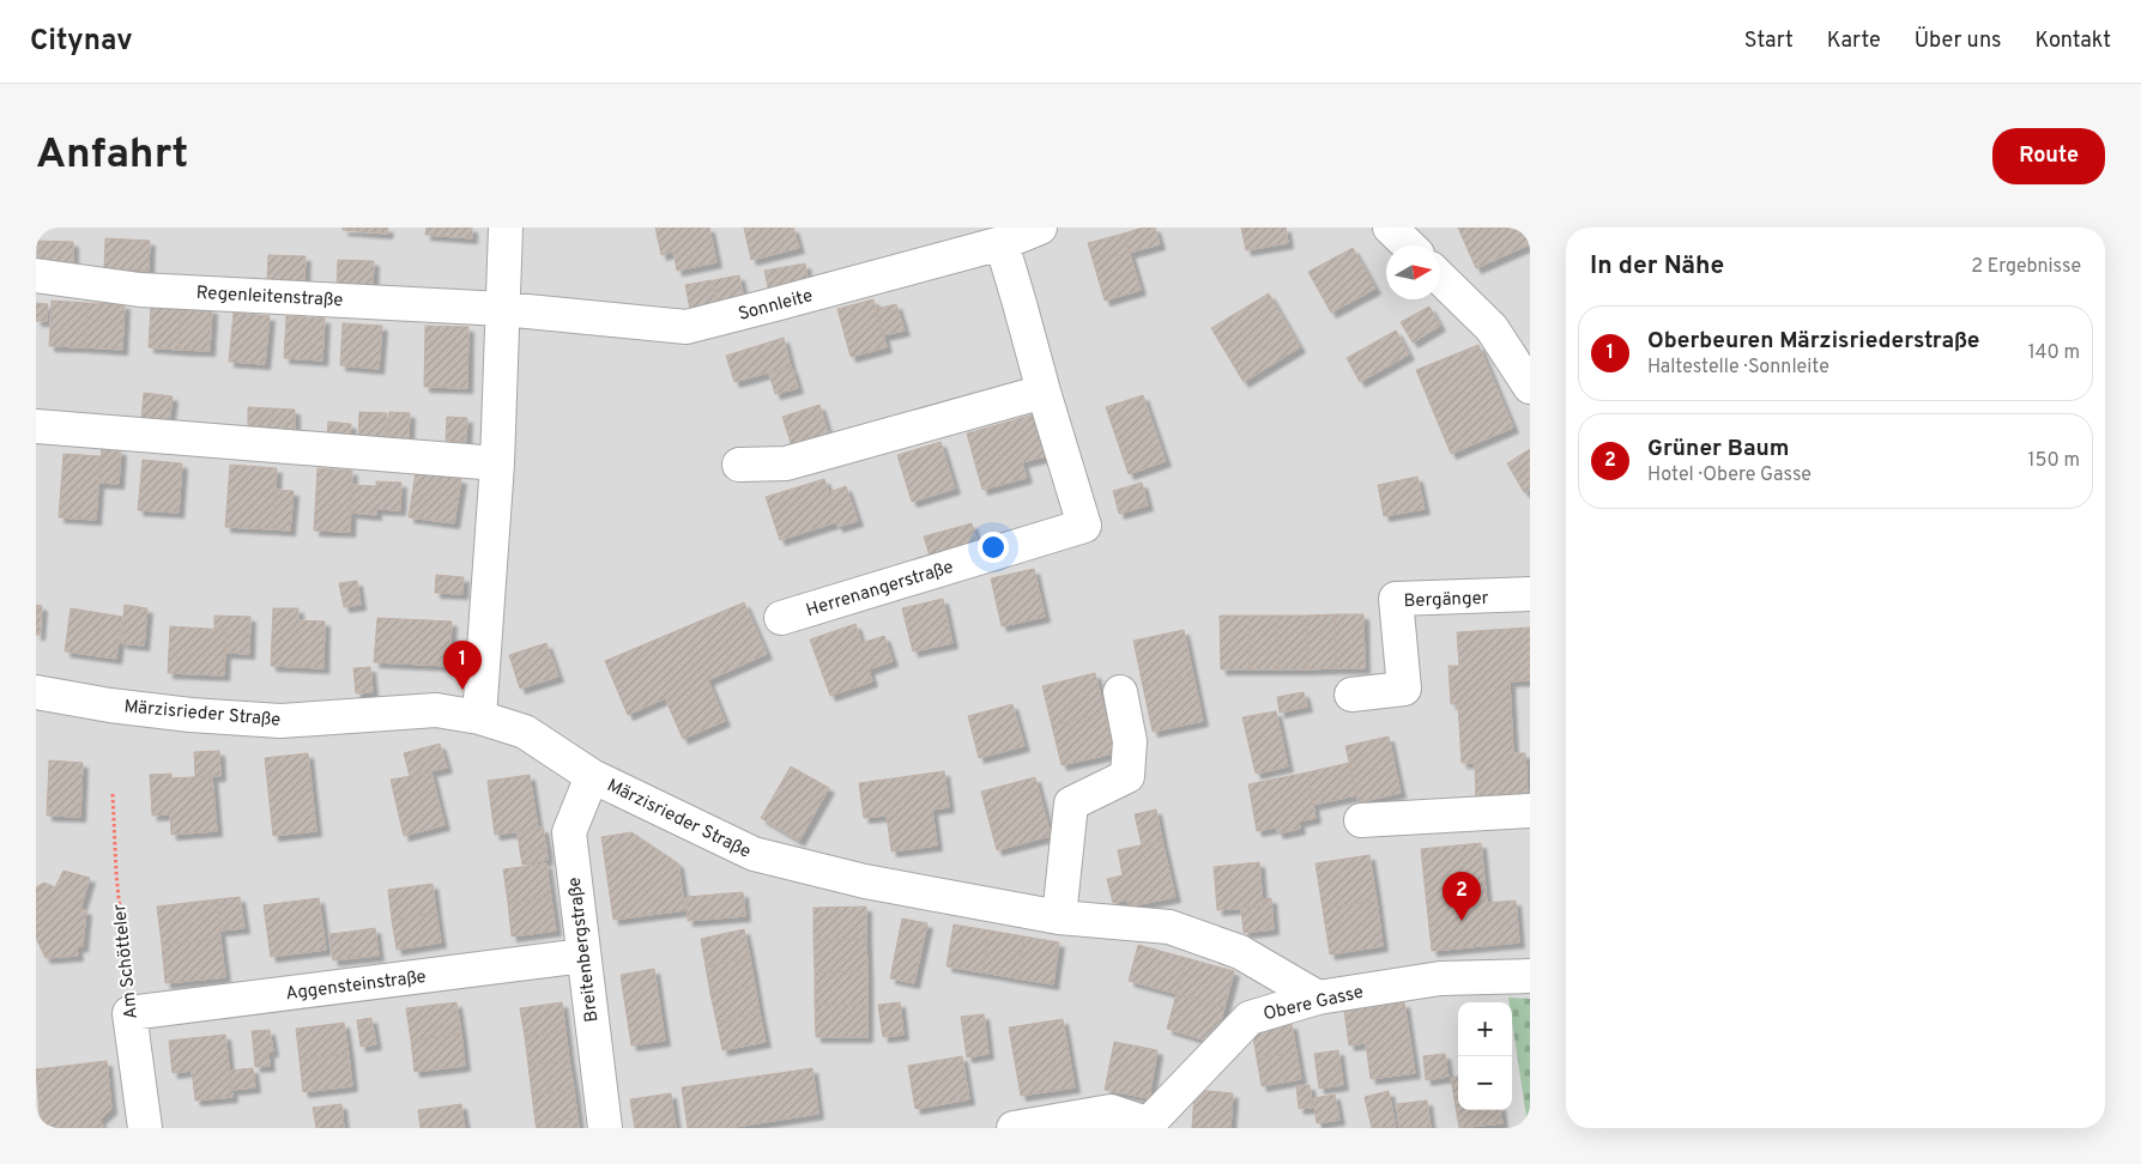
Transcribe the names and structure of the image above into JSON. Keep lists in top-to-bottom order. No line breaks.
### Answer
{"streets":{"street":["Regenleitenstraße","Sonnleite","Herrenangerstraße","Bergänger","Märzisrieder Straße","Breitenbergstraße","Am Schötteler","Aggensteinstraße","Obere Gasse"]},"crossings":[["Regenleitenstraße","Sonnleite"],["Sonnleite","Herrenangerstraße"],["Märzisrieder Straße","Breitenbergstraße"],["Märzisrieder Straße","Obere Gasse"],["Breitenbergstraße","Aggensteinstraße"],["Am Schötteler","Aggensteinstraße"]],"north":"right","page":{"header":"Citynav","nav":["Start","Karte","Über uns","Kontakt"],"buttons":"Route","title":"Anfahrt","heading":["In der Nähe","2 Ergebnisse"],"list":[{"mark":"1","name":"Oberbeuren Märzisriederstraße","note":"Haltestelle · Sonnleite","value":"140 m"},{"mark":"2","name":"Grüner Baum","note":"Hotel · Obere Gasse","value":"150 m"}],"pins":["1","2"],"map_buttons":["+","−"]}}
